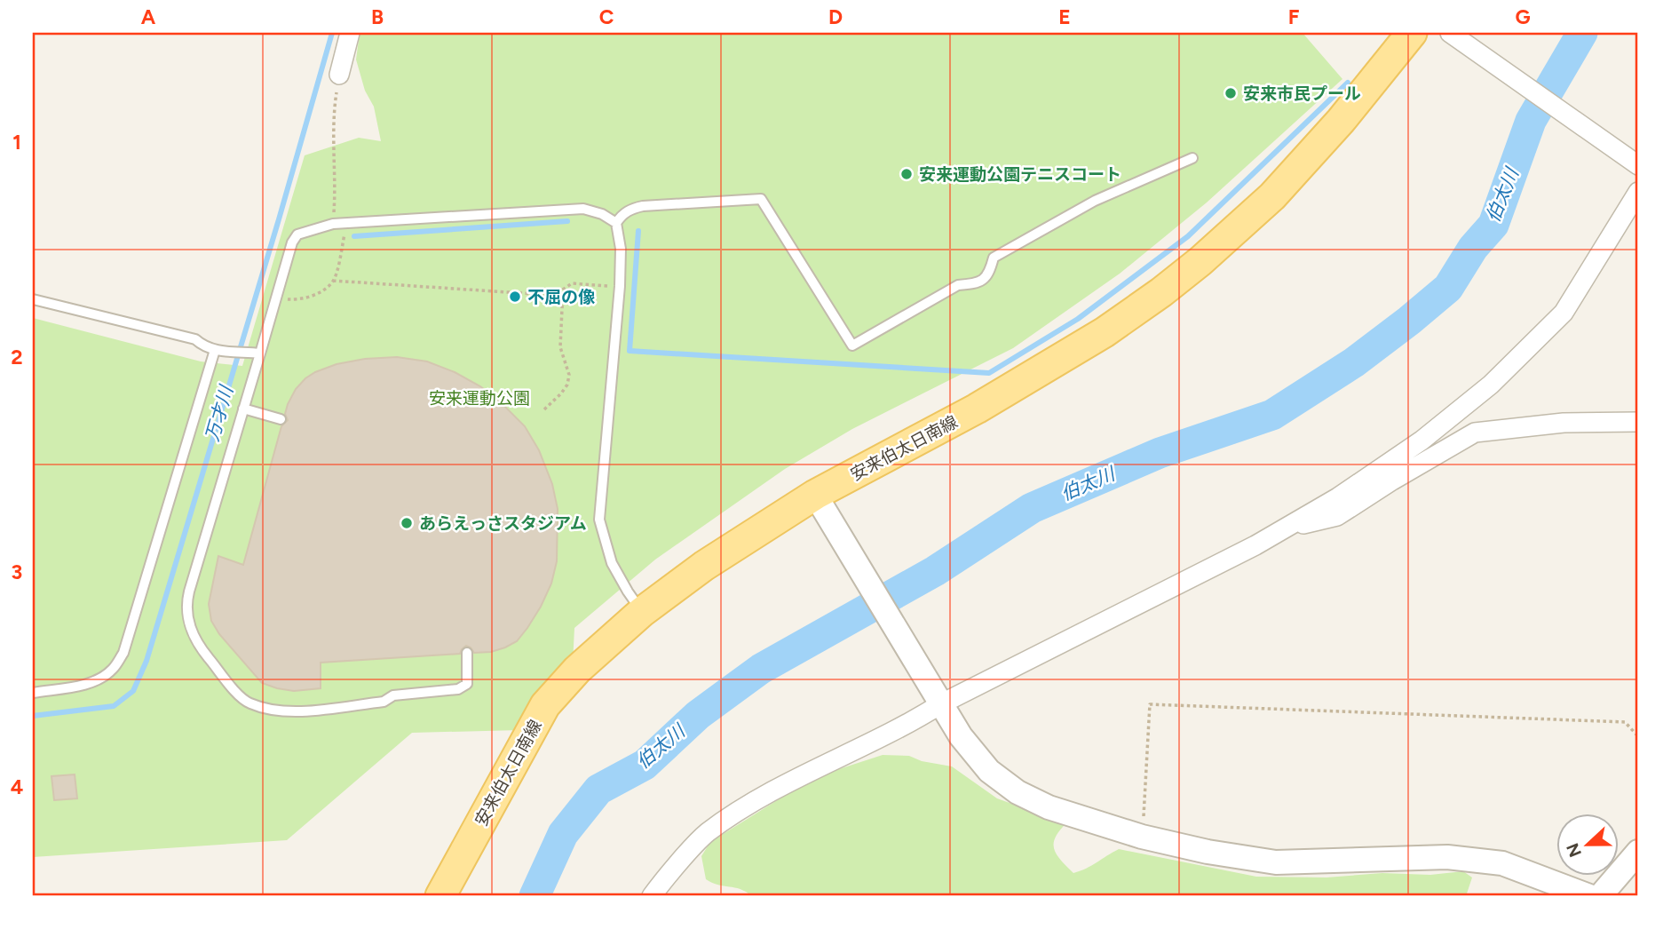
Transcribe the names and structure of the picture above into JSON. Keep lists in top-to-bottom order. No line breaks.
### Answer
{"streets":{"main road":["安来伯太日南線"]},"water":["伯太川","万才川"],"parks":["安来運動公園"],"places":["安来市民プール","安来運動公園テニスコート","不屈の像","あらえっさスタジアム"],"north":"left","grid":{"columns":["A","B","C","D","E","F","G"],"rows":["1","2","3","4"]}}
